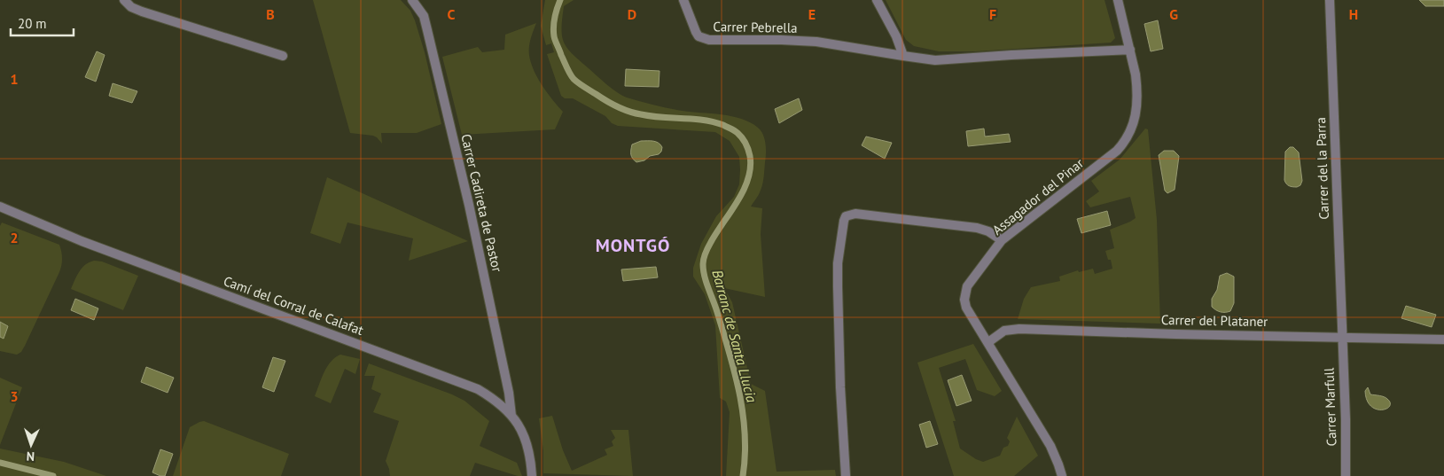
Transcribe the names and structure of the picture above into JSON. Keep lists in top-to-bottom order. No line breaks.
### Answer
{"streets":{"street":["Carrer Pebrella","Carrer del la Parra","Assagador del Pinar","Carrer Cadireta de Pastor","Camí del Corral de Calafat","Carrer del Plataner","Carrer Marfull"]},"crossings":[["Carrer Pebrella","Assagador del Pinar"],["Carrer del la Parra","Carrer del Plataner"],["Carrer del la Parra","Carrer Marfull"],["Assagador del Pinar","Carrer del Plataner"],["Carrer Cadireta de Pastor","Camí del Corral de Calafat"],["Carrer del Plataner","Carrer Marfull"]],"districts":["MONTGÓ"],"water":["Barranc de Santa Llucia"],"scale_bar":"20 m","north":"bottom","grid":{"columns":["B","C","D","E","F","G","H"],"rows":["1","2","3"]}}
